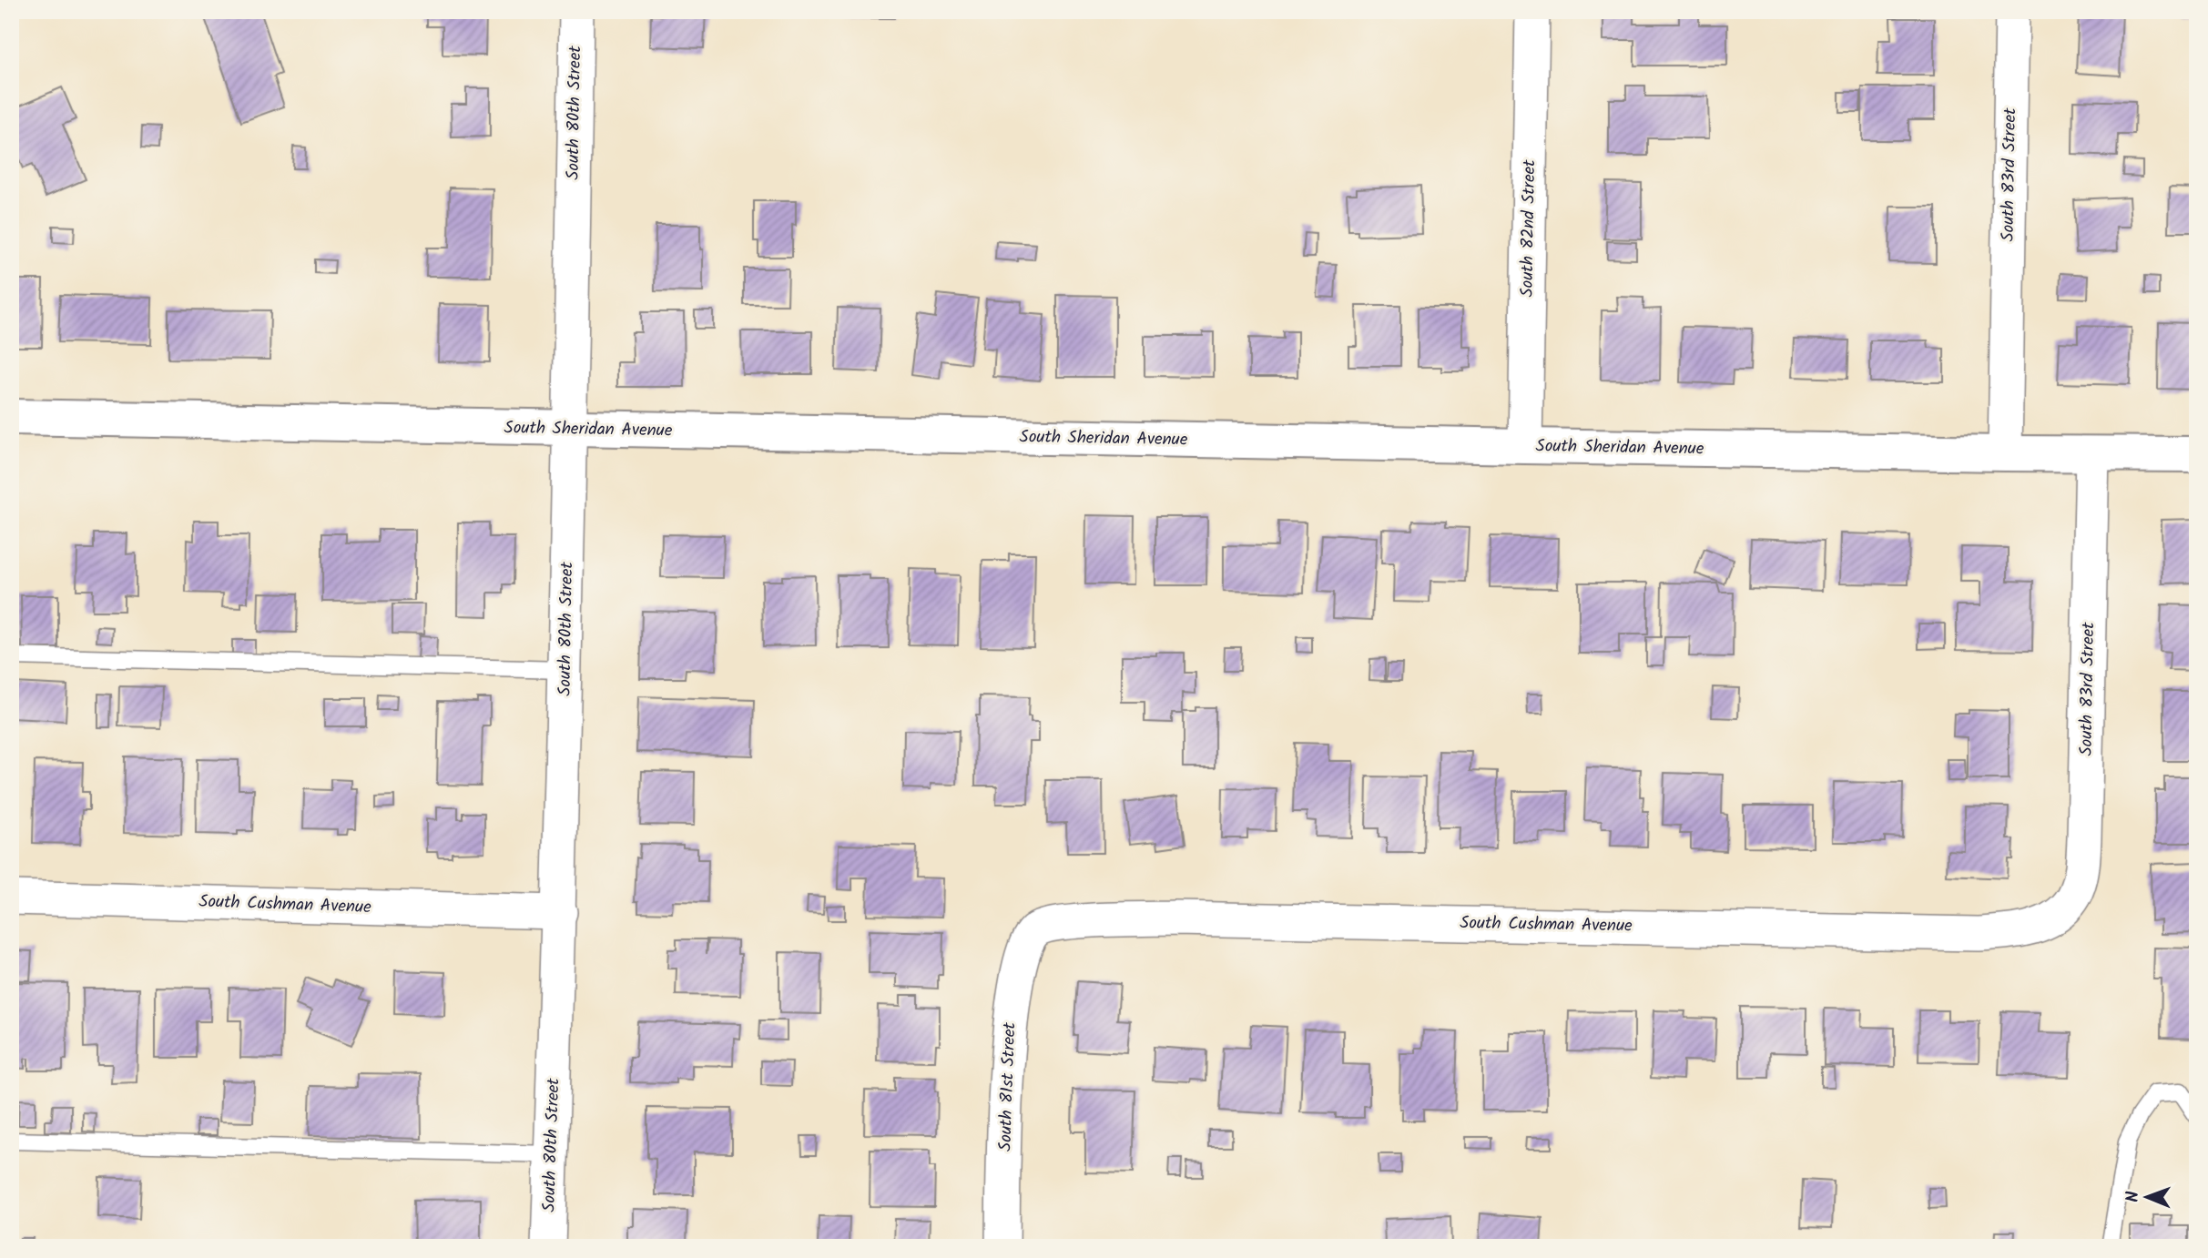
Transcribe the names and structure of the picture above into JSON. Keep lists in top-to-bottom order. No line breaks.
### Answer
{"streets":{"street":["South 80th Street","South 83rd Street","South 82nd Street","South Sheridan Avenue","South Cushman Avenue","South 81st Street"]},"crossings":[["South 80th Street","South Sheridan Avenue"],["South 80th Street","South Cushman Avenue"],["South 83rd Street","South Sheridan Avenue"],["South 83rd Street","South Cushman Avenue"],["South 82nd Street","South Sheridan Avenue"],["South Cushman Avenue","South 81st Street"]],"north":"left"}
